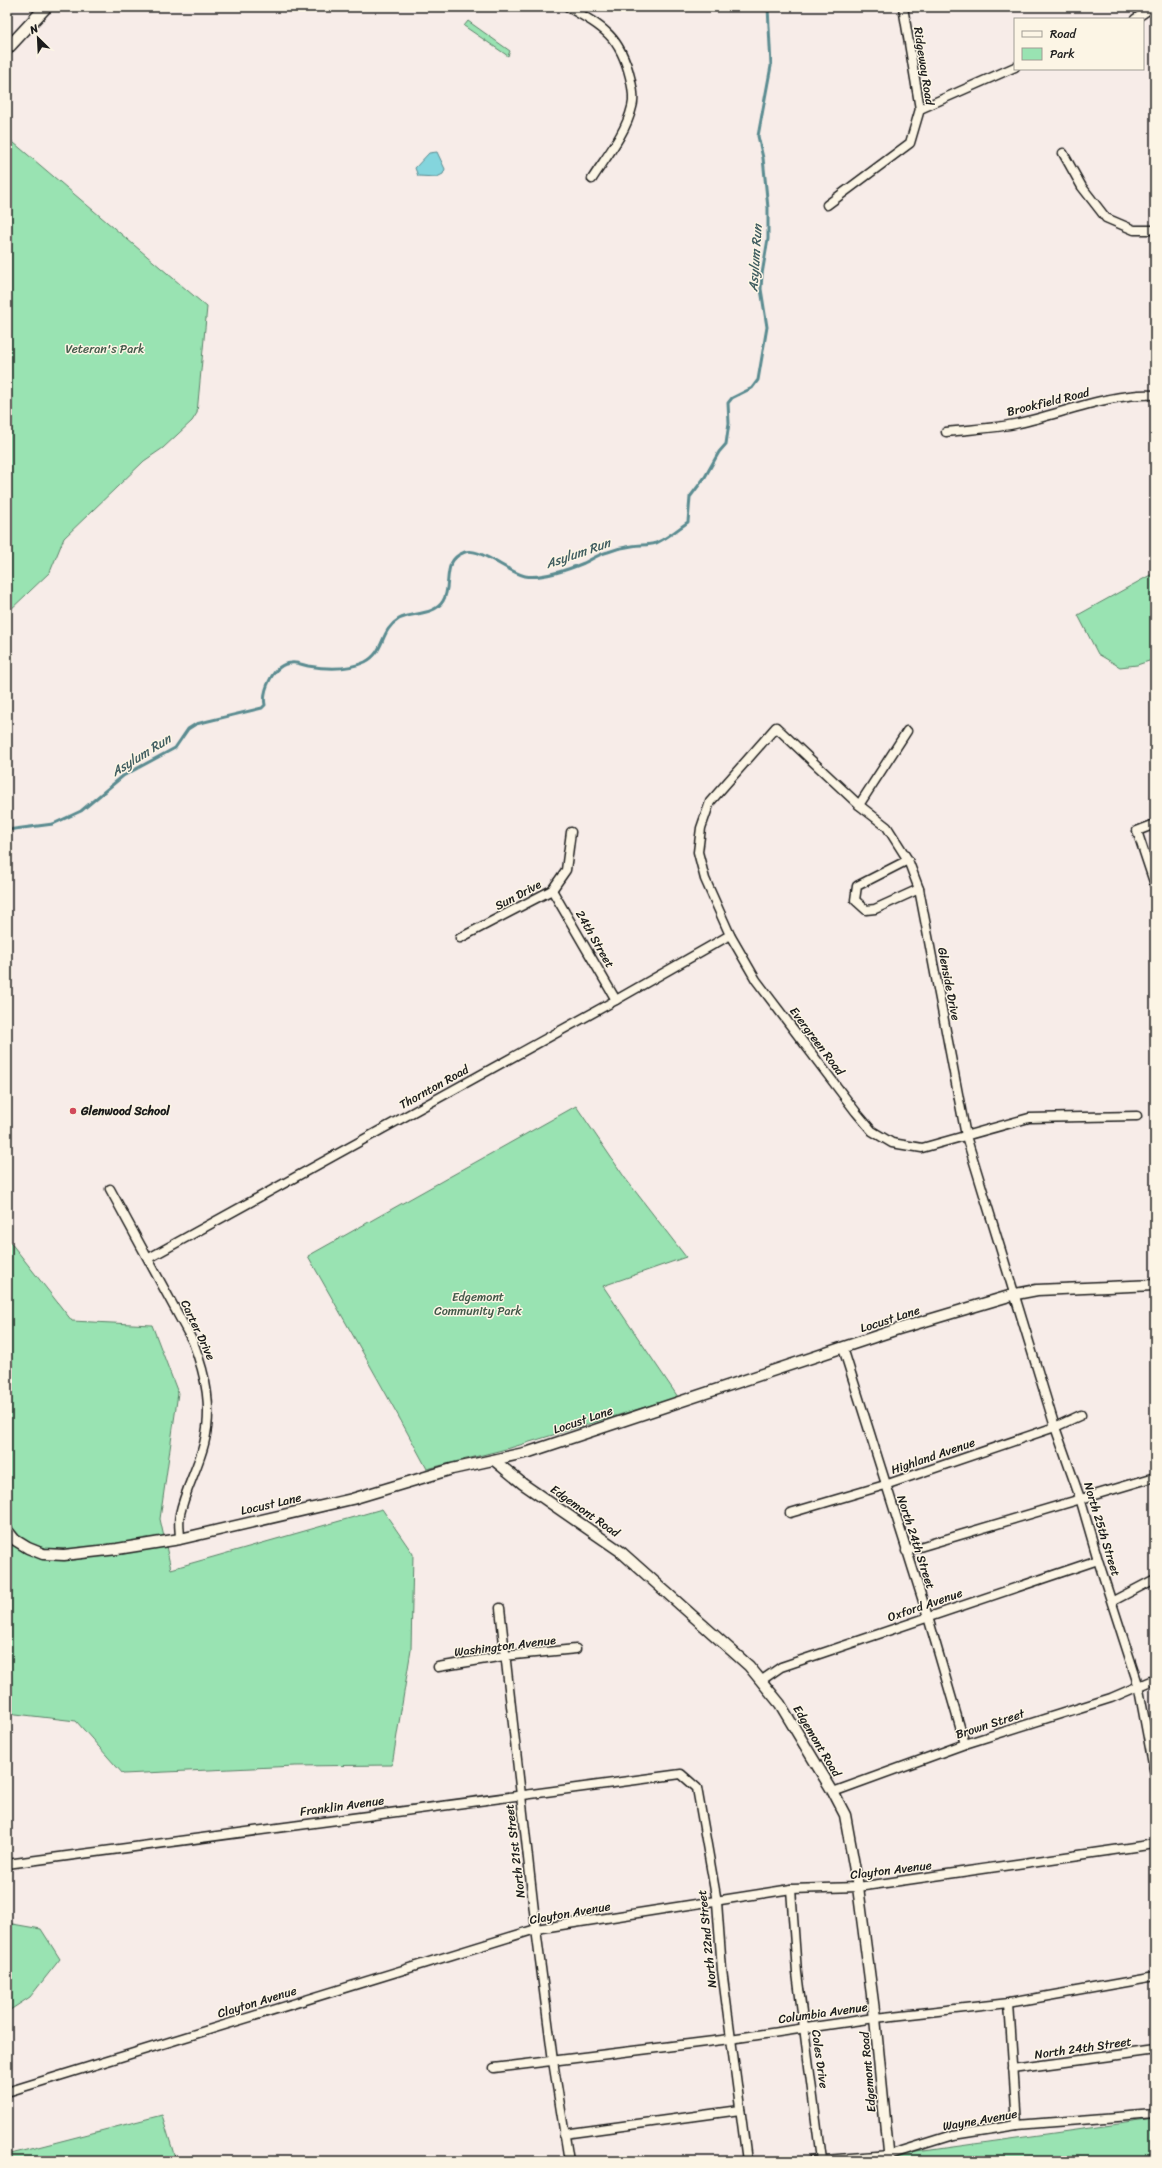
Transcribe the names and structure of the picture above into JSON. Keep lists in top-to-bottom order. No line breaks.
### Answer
{"streets":{"street":["Ridgeway Road","Brookfield Road","Sun Drive","24th Street","Glenside Drive","Evergreen Road","Thornton Road","Locust Lane","Carter Drive","Highland Avenue","Edgemont Road","North 25th Street","North 24th Street","Oxford Avenue","Washington Avenue","Brown Street","Franklin Avenue","North 21st Street","Clayton Avenue","North 22nd Street","Columbia Avenue","Coles Drive","Wayne Avenue"]},"crossings":[["Sun Drive","24th Street"],["24th Street","Thornton Road"],["Glenside Drive","Evergreen Road"],["Glenside Drive","Locust Lane"],["Glenside Drive","North 25th Street"],["Evergreen Road","Thornton Road"],["Thornton Road","Carter Drive"],["Locust Lane","Carter Drive"],["Locust Lane","Edgemont Road"],["Locust Lane","North 25th Street"],["Locust Lane","North 24th Street"],["Highland Avenue","North 25th Street"],["Highland Avenue","North 24th Street"],["Edgemont Road","Oxford Avenue"],["Edgemont Road","Brown Street"],["Edgemont Road","Clayton Avenue"],["Edgemont Road","Columbia Avenue"],["Edgemont Road","Wayne Avenue"],["North 25th Street","Oxford Avenue"],["North 25th Street","Brown Street"],["North 24th Street","Oxford Avenue"],["North 24th Street","Brown Street"],["Washington Avenue","North 21st Street"],["Franklin Avenue","North 21st Street"],["Franklin Avenue","North 22nd Street"],["North 21st Street","Clayton Avenue"],["North 21st Street","Columbia Avenue"],["Clayton Avenue","North 22nd Street"],["Clayton Avenue","Coles Drive"],["North 22nd Street","Columbia Avenue"],["Columbia Avenue","Coles Drive"],["Coles Drive","Wayne Avenue"]],"water":["Asylum Run"],"parks":["Veteran's Park","Edgemont Community Park"],"places":["Glenwood School"],"legend":["Road","Park"],"north":"top left"}
